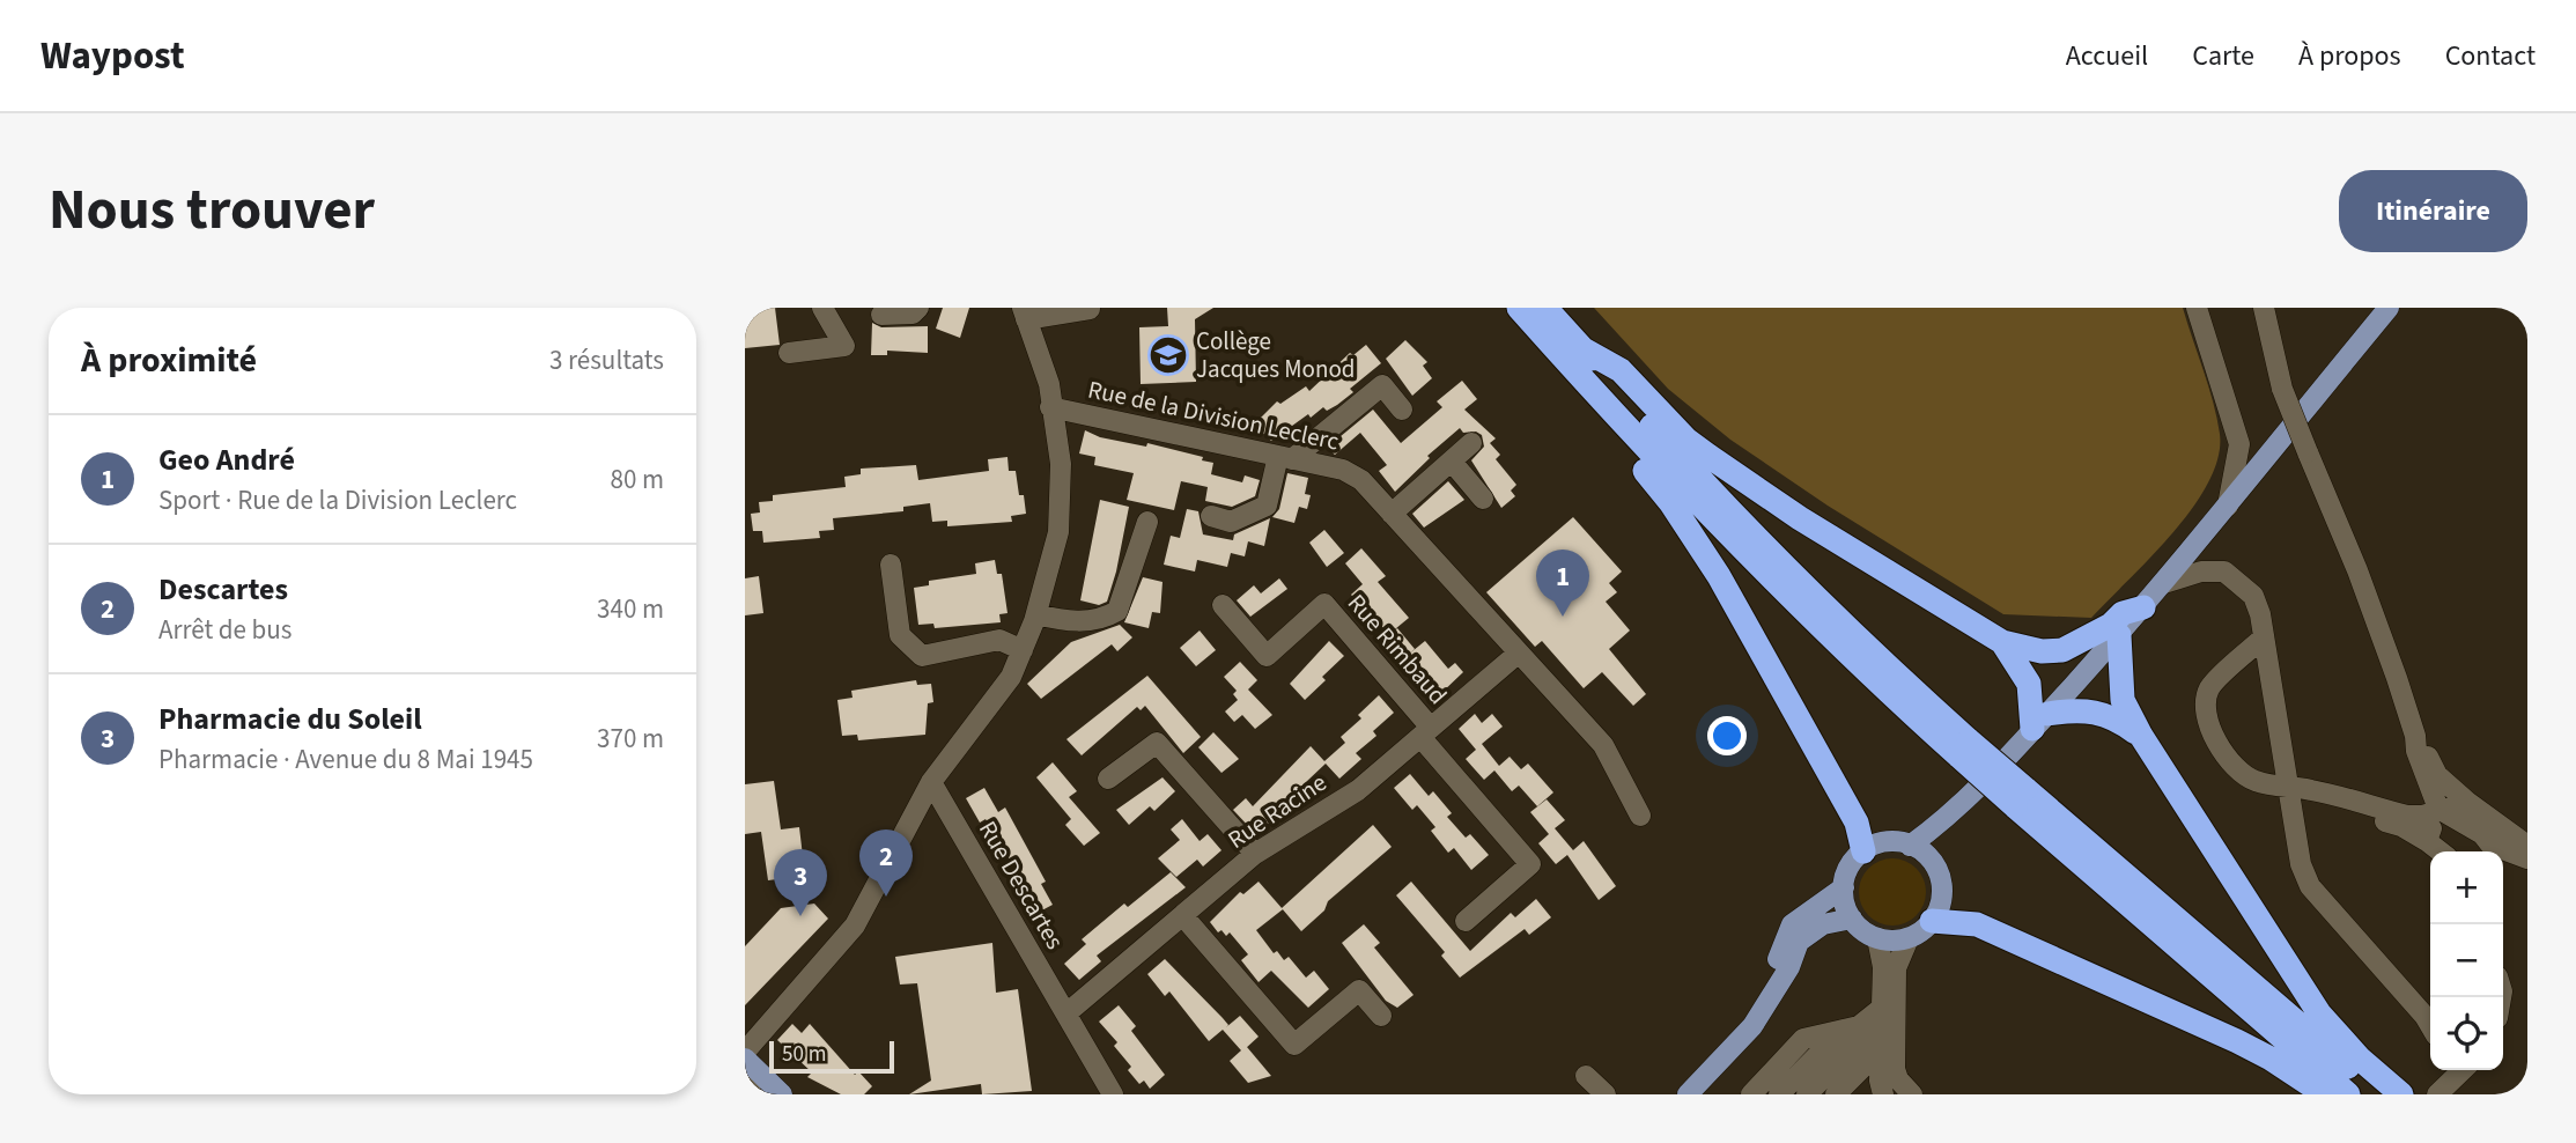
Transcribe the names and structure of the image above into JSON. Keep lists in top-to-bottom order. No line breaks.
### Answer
{"streets":{"street":["Rue de la Division Leclerc","Rue Rimbaud","Rue Racine","Rue Descartes"]},"crossings":[["Rue de la Division Leclerc","Rue Racine"],["Rue Rimbaud","Rue Racine"],["Rue Racine","Rue Descartes"]],"places":{"school or university":["Collège Jacques Monod"]},"scale_bar":"50 m","page":{"header":"Waypost","nav":["Accueil","Carte","À propos","Contact"],"title":"Nous trouver","buttons":"Itinéraire","heading":["À proximité","3 résultats"],"list":[{"mark":"1","name":"Geo André","note":"Sport · Rue de la Division Leclerc","value":"80 m"},{"mark":"2","name":"Descartes","note":"Arrêt de bus","value":"340 m"},{"mark":"3","name":"Pharmacie du Soleil","note":"Pharmacie · Avenue du 8 Mai 1945","value":"370 m"}],"pins":["1","2","3"],"map_buttons":["+","−"],"scale":"50 m"}}
